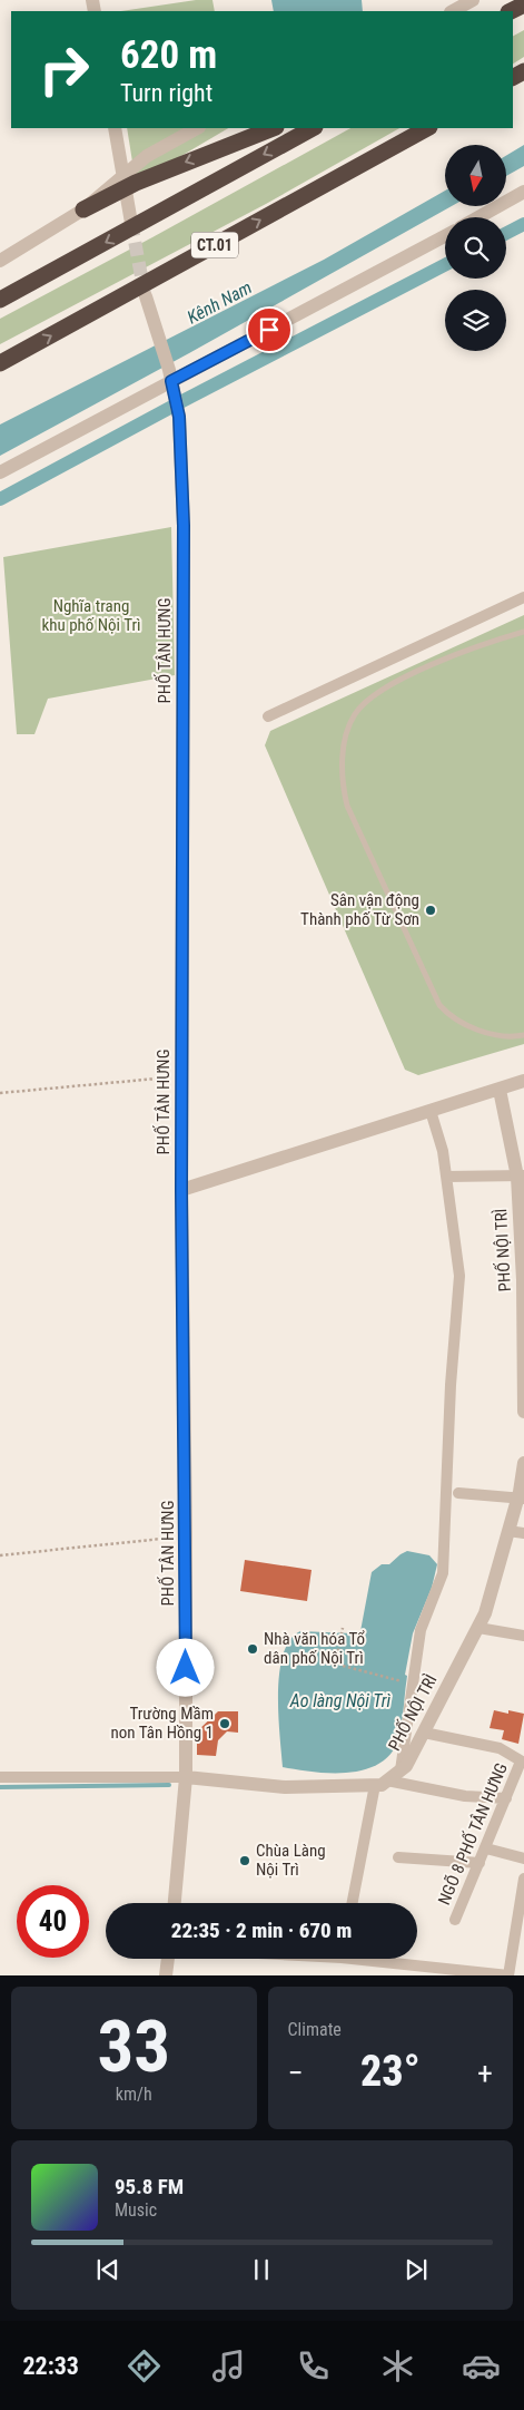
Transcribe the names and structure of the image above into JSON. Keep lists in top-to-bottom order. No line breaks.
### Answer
{"streets":{"highway":["CT.01"],"street":["PHỐ TÂN HƯNG","PHỐ NỘI TRÌ","NGÕ 8 PHỐ TÂN HƯNG"]},"water":["Kênh Nam","Ao làng Nội Trì"],"parks":["Nghĩa trang khu phố Nội Trì"],"places":["Sân vận động Thành phố Từ Sơn","Nhà văn hóa Tổ dân phố Nội Trì","Trường Mầm non Tân Hồng 1","Chùa Làng Nội Trì"],"north":"bottom","page":{"turn":["620 m","Turn right"],"limit":"40","trip":"22:35 · 2 min · 670 m","tile":[["33","km/h"],"Climate"],"heat":["−","23°","+"],"song":["95.8 FM","Music"],"tabs":"22:33"}}
